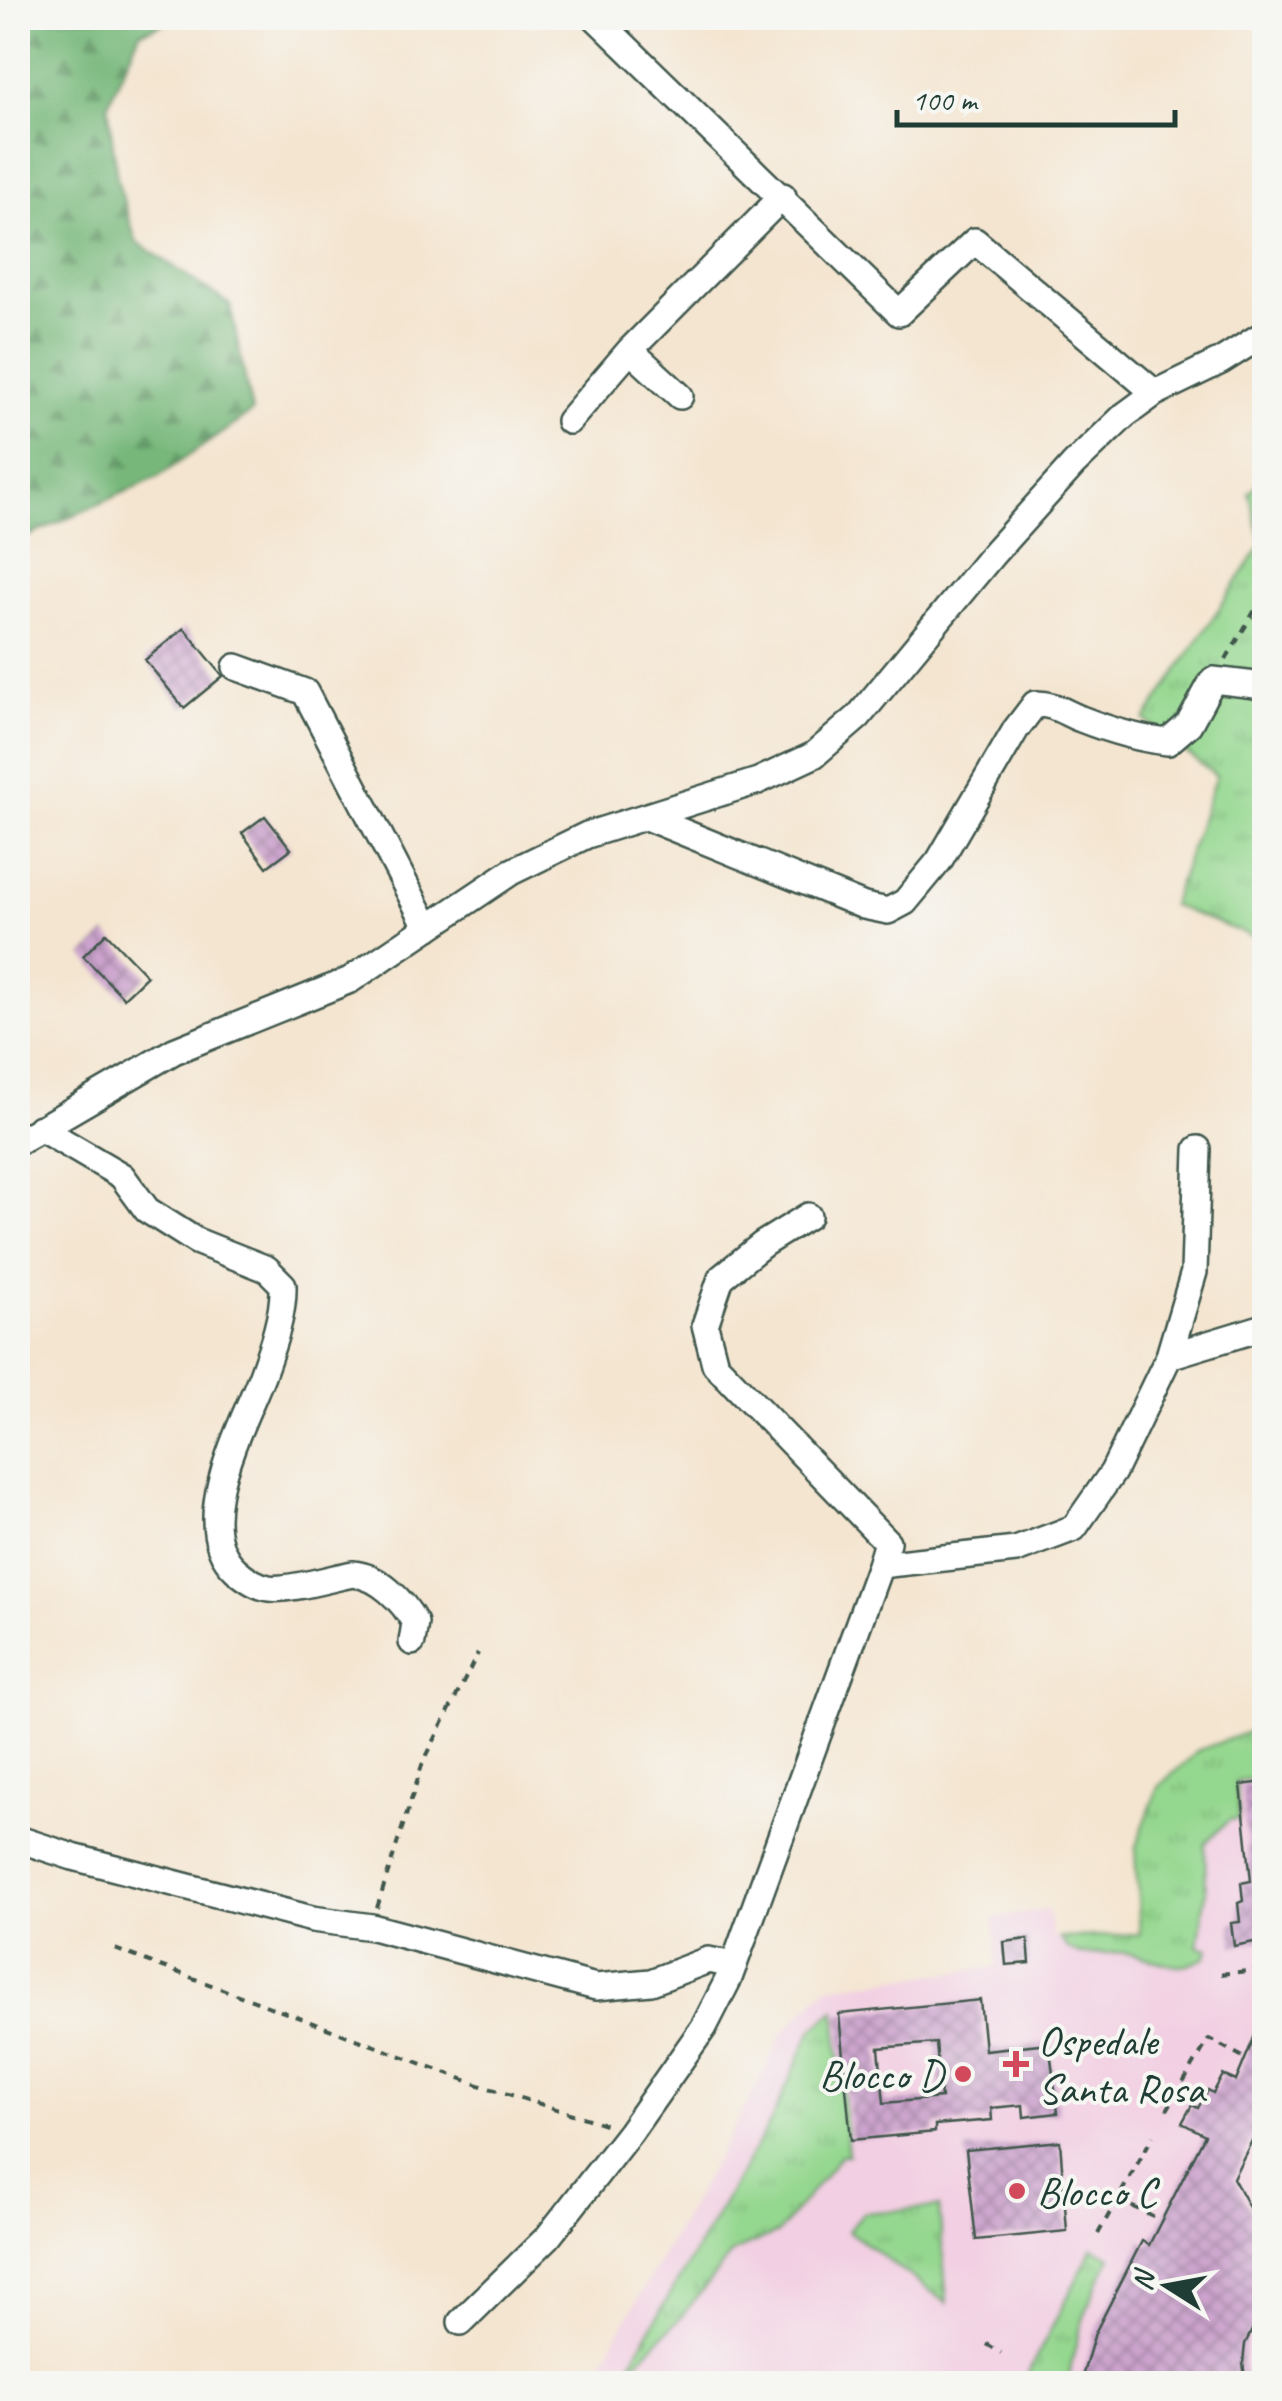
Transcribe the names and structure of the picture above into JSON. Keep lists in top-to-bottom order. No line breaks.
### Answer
{"places":{"health":["Ospedale Santa Rosa"],"other":["Blocco D","Blocco C"]},"scale_bar":"100 m","north":"left"}
